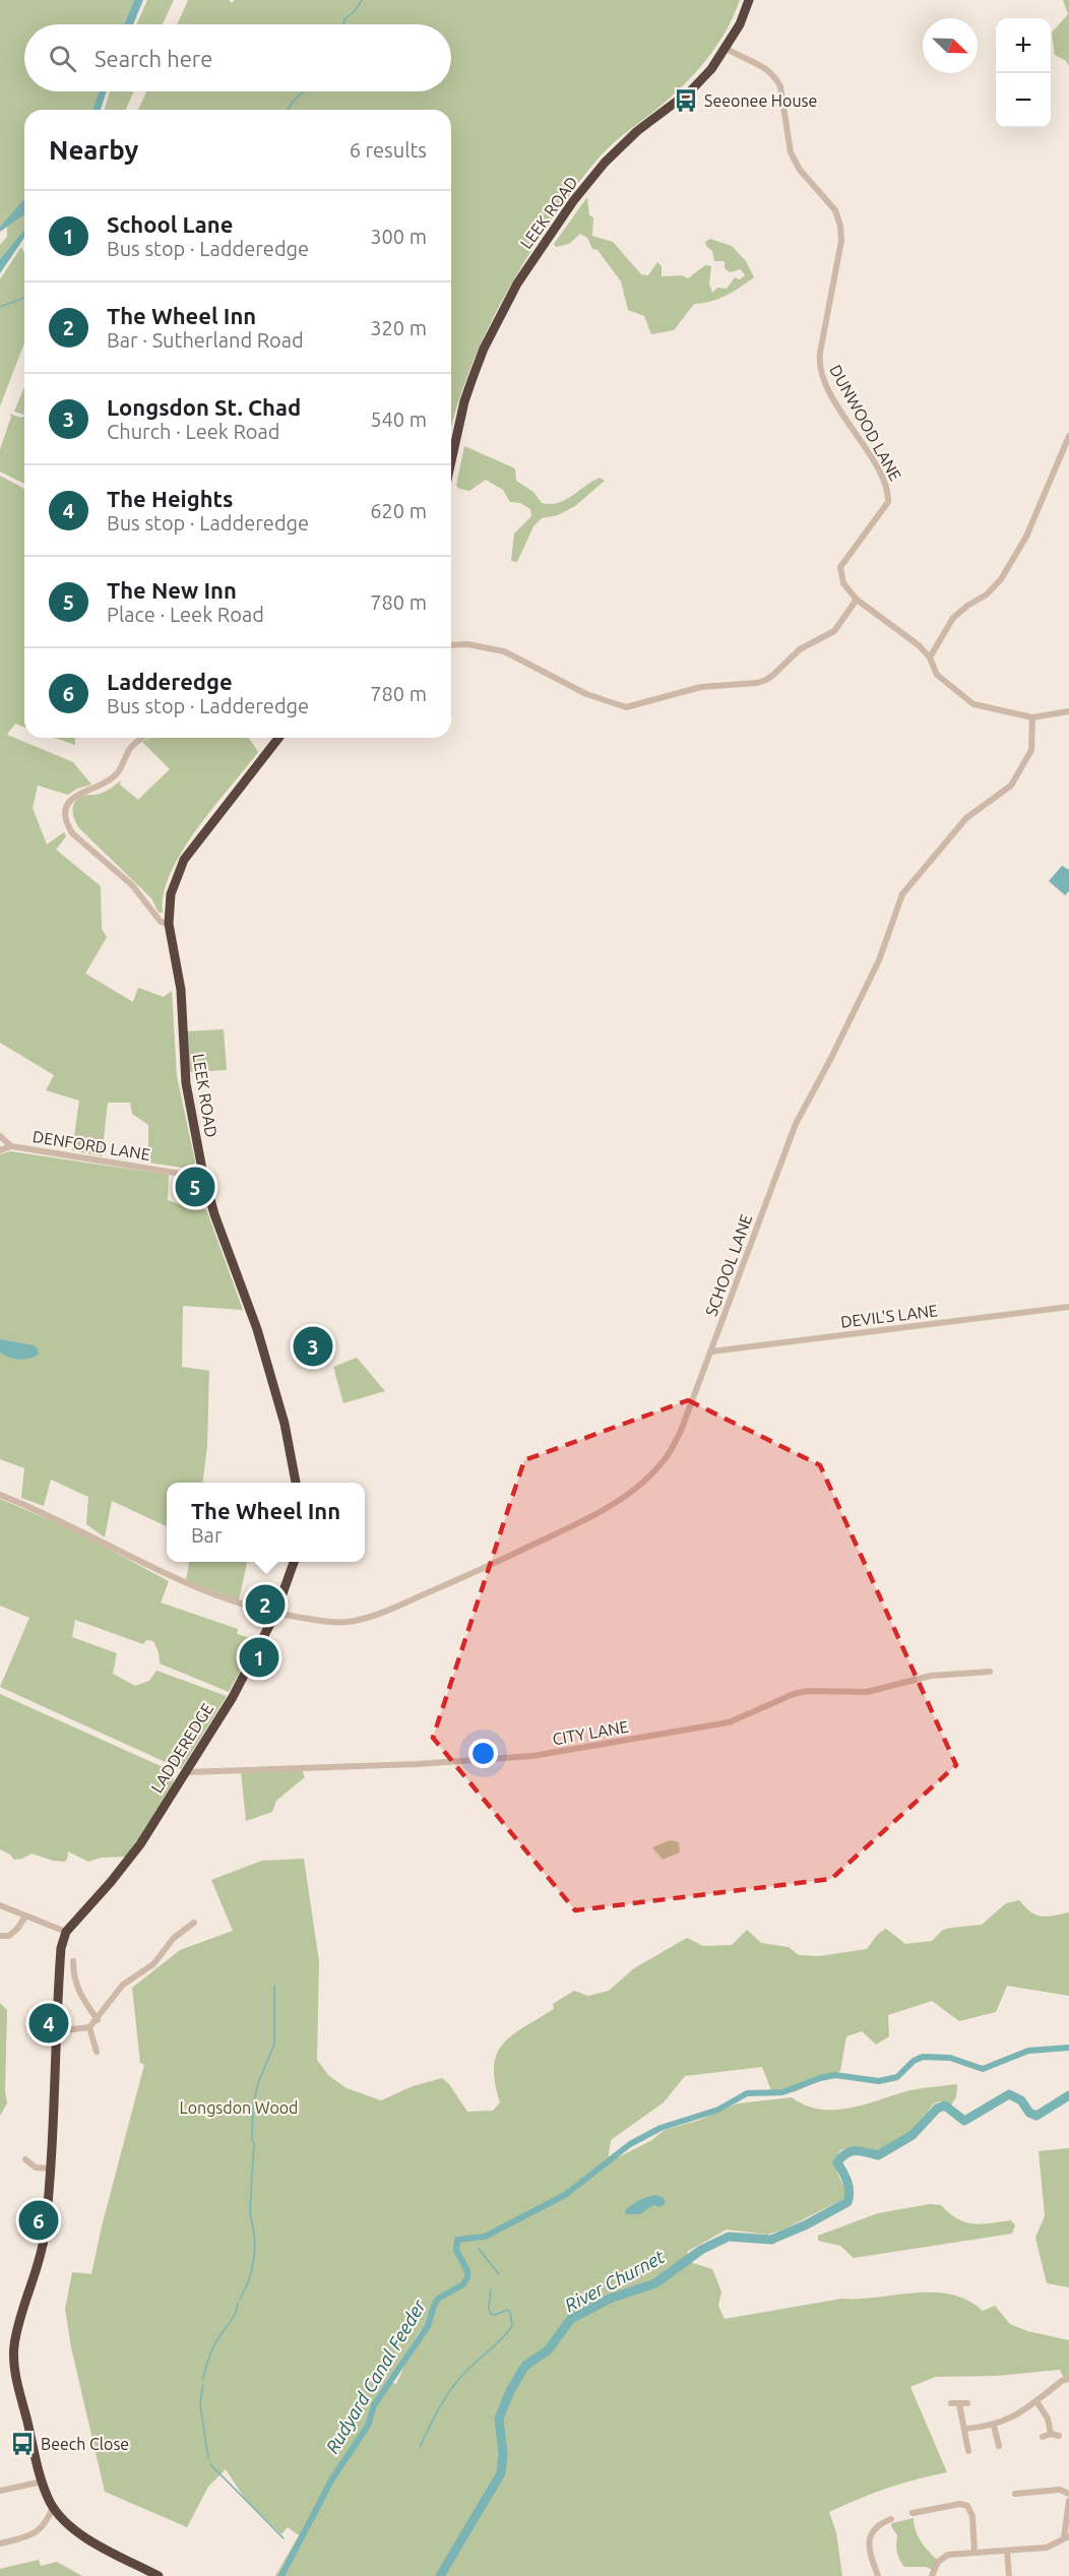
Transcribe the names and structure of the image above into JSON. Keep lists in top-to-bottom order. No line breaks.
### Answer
{"streets":{"highway":["LEEK ROAD","LADDEREDGE"],"street":["DUNWOOD LANE","DENFORD LANE","SCHOOL LANE","DEVIL'S LANE","CITY LANE"]},"crossings":[["LEEK ROAD","DUNWOOD LANE"],["LEEK ROAD","DENFORD LANE"],["DUNWOOD LANE","SCHOOL LANE"],["SCHOOL LANE","DEVIL'S LANE"],["SCHOOL LANE","LADDEREDGE"],["CITY LANE","LADDEREDGE"]],"water":["River Churnet","Rudyard Canal Feeder"],"parks":["Longsdon Wood"],"places":{"bus stop":["Seeonee House","Beech Close"]},"north":"bottom right","page":{"map_buttons":["+","−"],"search":"Search here","heading":["Nearby","6 results"],"list":[{"mark":"1","name":"School Lane","note":"Bus stop · Ladderedge","value":"300 m"},{"mark":"2","name":"The Wheel Inn","note":"Bar · Sutherland Road","value":"320 m"},{"mark":"3","name":"Longsdon St. Chad","note":"Church · Leek Road","value":"540 m"},{"mark":"4","name":"The Heights","note":"Bus stop · Ladderedge","value":"620 m"},{"mark":"5","name":"The New Inn","note":"Place · Leek Road","value":"780 m"},{"mark":"6","name":"Ladderedge","note":"Bus stop · Ladderedge","value":"780 m"}],"pins":["5","3","2","1","4","6"],"popup":["The Wheel Inn","Bar"]}}
